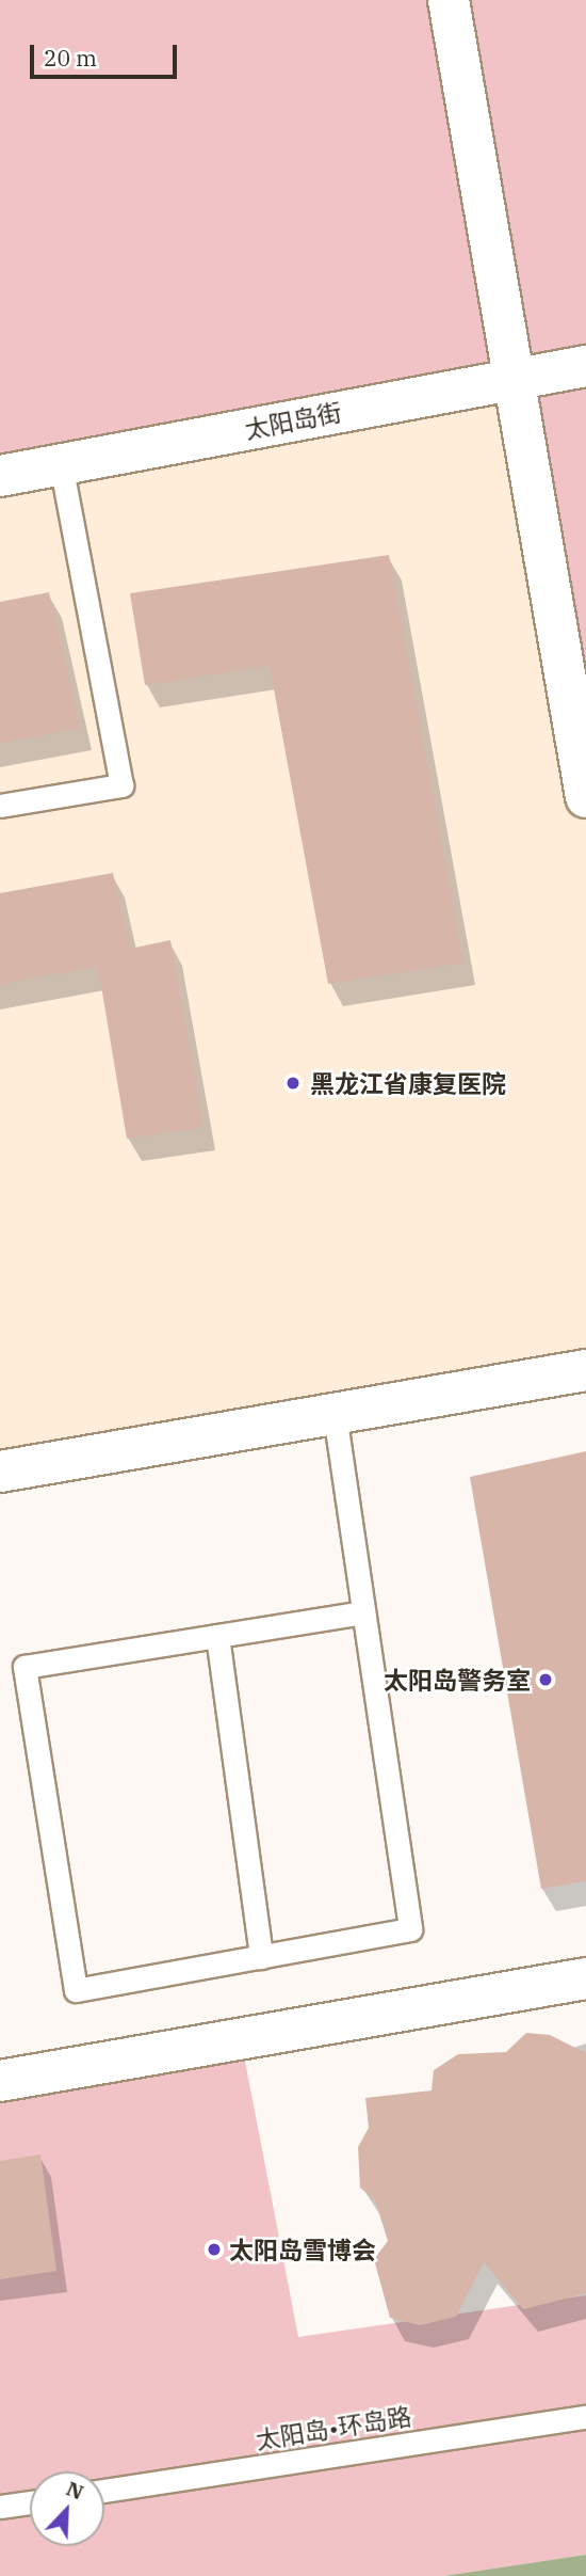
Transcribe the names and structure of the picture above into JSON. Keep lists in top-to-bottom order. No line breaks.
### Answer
{"streets":{"street":["太阳岛街"],"lane":["太阳岛•环岛路"]},"places":["黑龙江省康复医院","太阳岛警务室","太阳岛雪博会"],"scale_bar":"20 m","north":"top right"}
